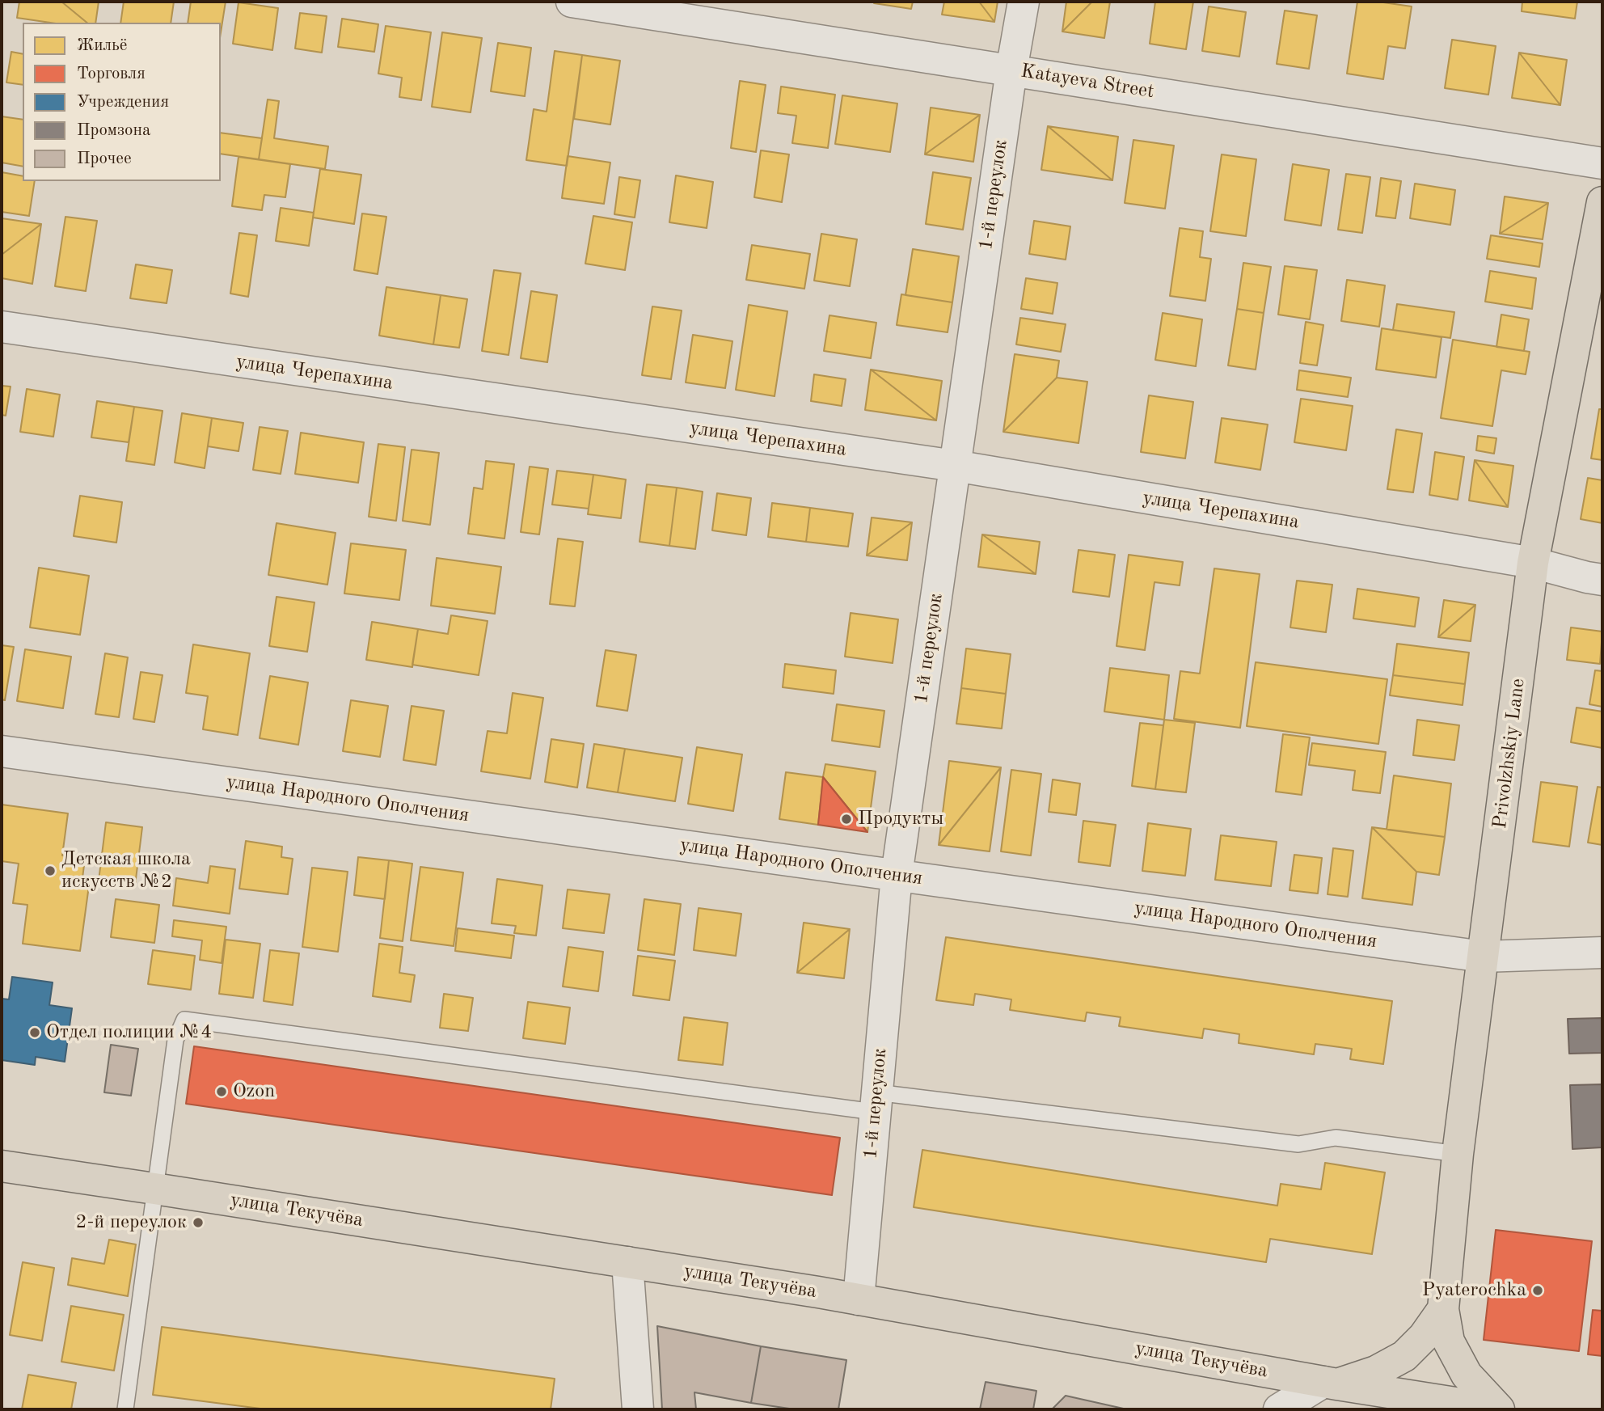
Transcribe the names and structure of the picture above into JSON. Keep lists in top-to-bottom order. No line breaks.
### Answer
{"streets":{"main road":["Privolzhskiy Lane","улица Текучёва"],"street":["Katayeva Street","1-й переулок","улица Черепахина","улица Народного Ополчения"]},"crossings":[["Katayeva Street","1-й переулок"],["1-й переулок","улица Черепахина"],["1-й переулок","улица Народного Ополчения"],["1-й переулок","улица Текучёва"],["улица Черепахина","Privolzhskiy Lane"],["Privolzhskiy Lane","улица Народного Ополчения"],["Privolzhskiy Lane","улица Текучёва"]],"places":["Продукты","Детская школа искусств №2","Отдел полиции №4","Ozon","2-й переулок","Pyaterochka"],"legend":["Жильё","Торговля","Учреждения","Промзона","Прочее"]}
